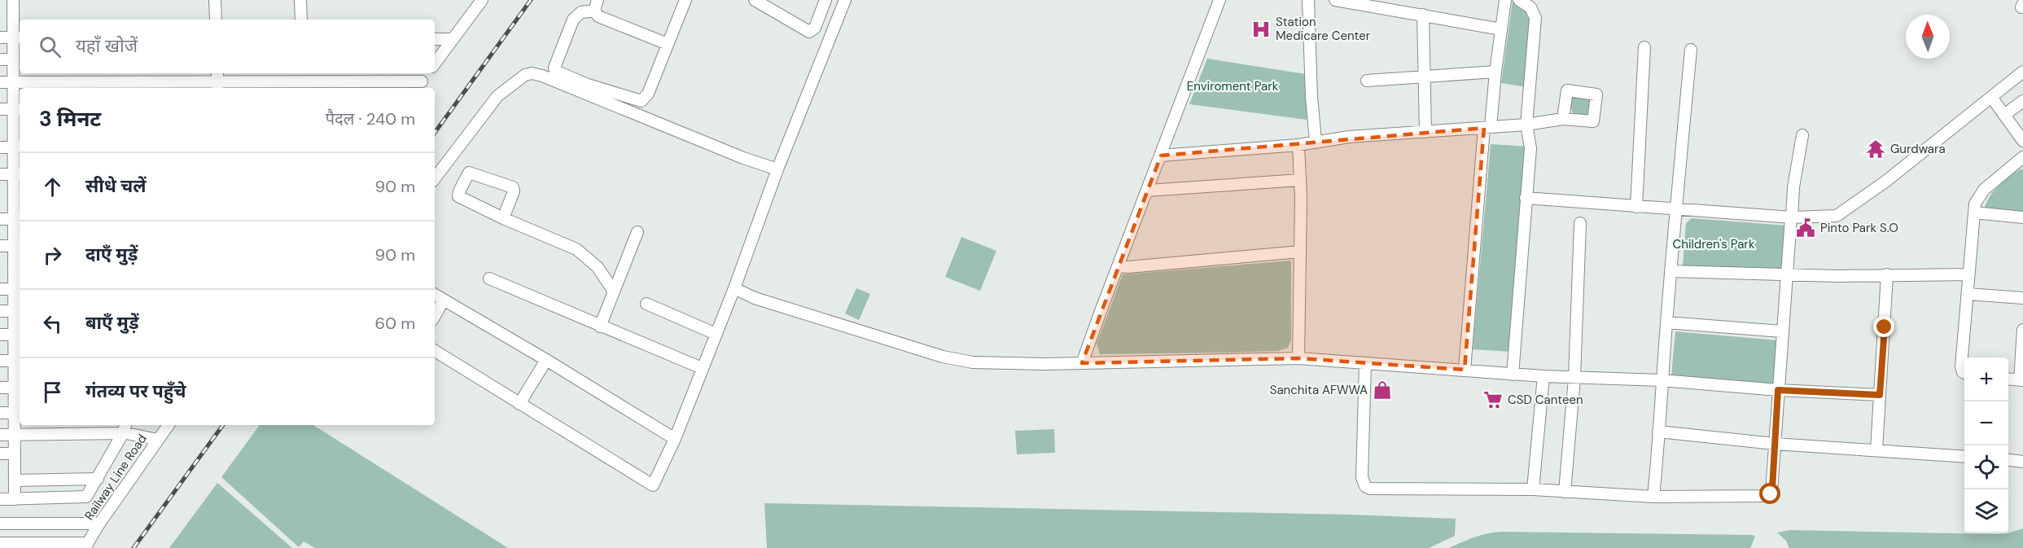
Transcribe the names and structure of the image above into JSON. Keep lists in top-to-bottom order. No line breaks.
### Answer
{"streets":{"street":["Railway Line Road"]},"parks":["Enviroment Park","Children's Park"],"places":{"hospital":["Station Medicare Center"],"temple":["Gurdwara"],"public building":["Pinto Park S.O"],"shop":["Sanchita AFWWA"],"supermarket":["CSD Canteen"]},"north":"top","page":{"search":"यहाँ खोजें","heading":["3 मिनट","पैदल · 240 m"],"list":[["सीधे चलें","90 m"],["दाएँ मुड़ें","90 m"],["बाएँ मुड़ें","60 m"],"गंतव्य पर पहुँचे"],"map_buttons":["+","−"]}}
